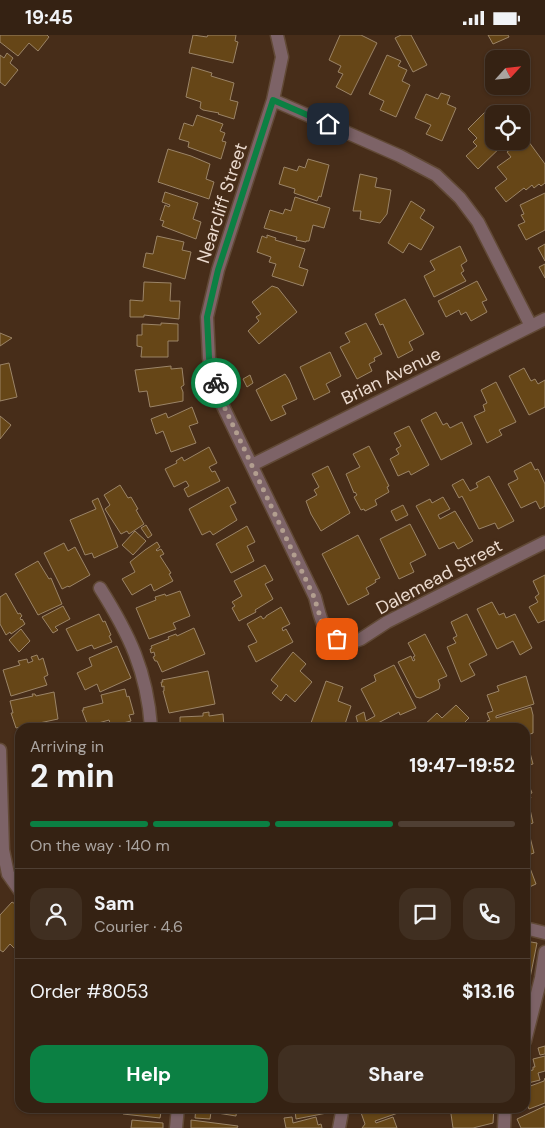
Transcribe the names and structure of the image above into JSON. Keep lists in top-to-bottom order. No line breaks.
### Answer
{"streets":{"street":["Nearcliff Street","Brian Avenue","Dalemead Street"]},"crossings":[["Nearcliff Street","Brian Avenue"],["Nearcliff Street","Dalemead Street"]],"north":"top right","page":{"status":"19:45","heading":["2 min","Arriving in","19:47–19:52"],"panel":["Sam","Courier · 4.6","Order #8053","$13.16"],"bar":"On the way · 140 m","buttons":["Help","Share"]}}
